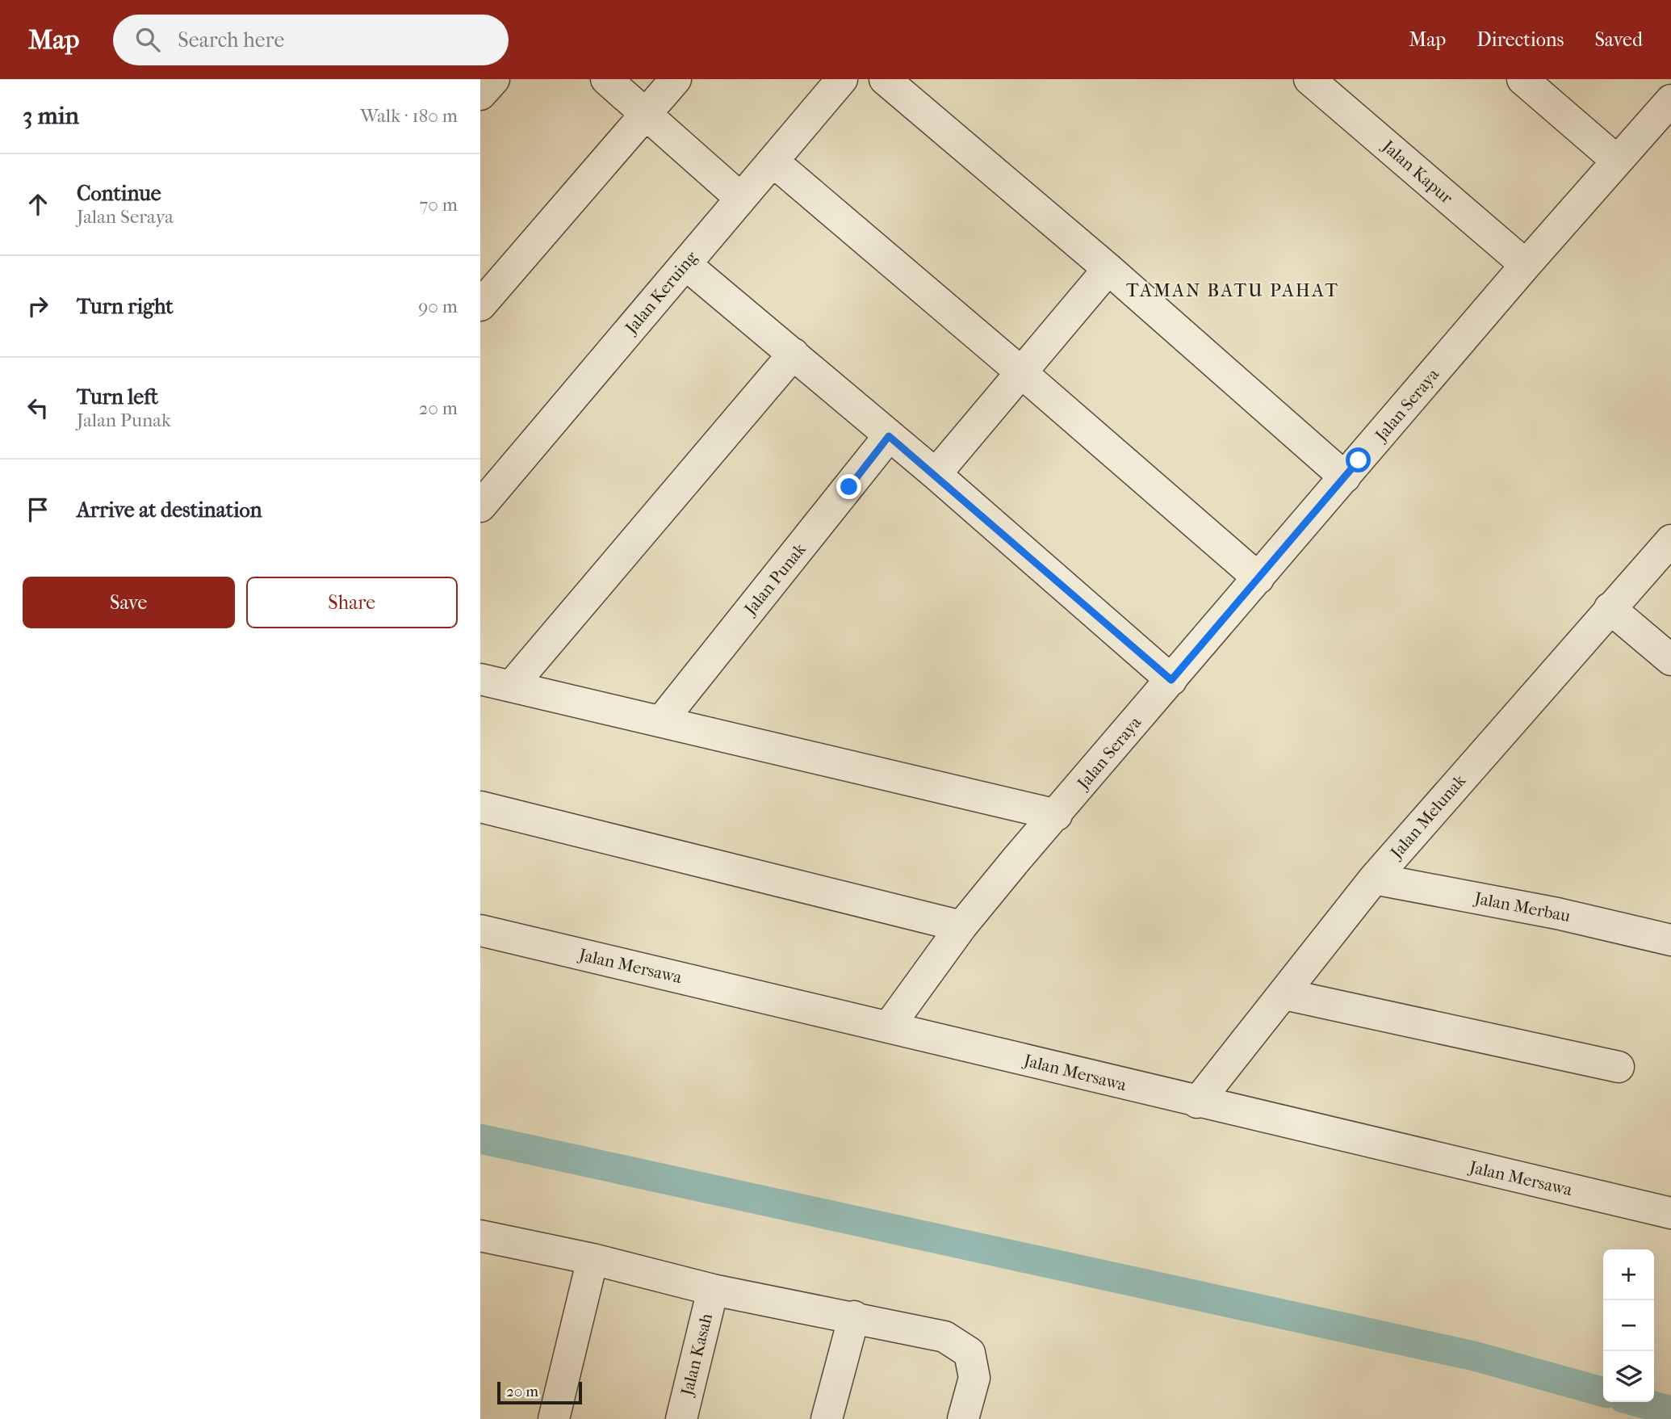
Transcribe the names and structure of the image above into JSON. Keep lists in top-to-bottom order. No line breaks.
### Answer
{"streets":{"street":["Jalan Kapur","Jalan Keruing","Jalan Seraya","Jalan Punak","Jalan Melunak","Jalan Merbau","Jalan Mersawa","Jalan Kasah"]},"crossings":[["Jalan Kapur","Jalan Seraya"],["Jalan Seraya","Jalan Mersawa"],["Jalan Melunak","Jalan Merbau"],["Jalan Melunak","Jalan Mersawa"]],"districts":["TAMAN BATU PAHAT"],"scale_bar":"20 m","page":{"header":"Map","search":"Search here","nav":["Map","Directions","Saved"],"heading":["3 min","Walk · 180 m"],"list":[["Continue","Jalan Seraya","70 m"],["Turn right","90 m"],["Turn left","Jalan Punak","20 m"],"Arrive at destination"],"buttons":["Save","Share"],"map_buttons":["+","−"],"scale":"20 m"}}
